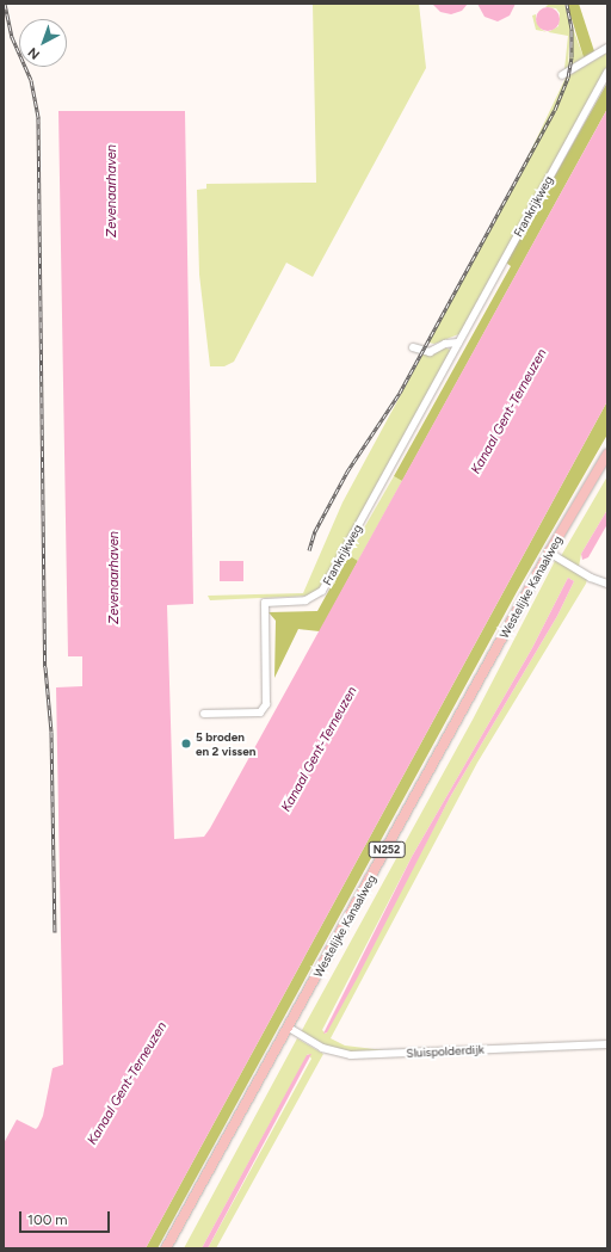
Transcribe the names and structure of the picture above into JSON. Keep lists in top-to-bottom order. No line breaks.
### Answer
{"streets":{"main road":["Westelijke Kanaalweg","N252"],"street":["Frankrijkweg","Sluispolderdijk"]},"crossings":[["Westelijke Kanaalweg","Sluispolderdijk"]],"water":["Zevenaarhaven","Kanaal Gent-Terneuzen"],"places":["5 broden en 2 vissen"],"scale_bar":"100 m","north":"bottom left"}
